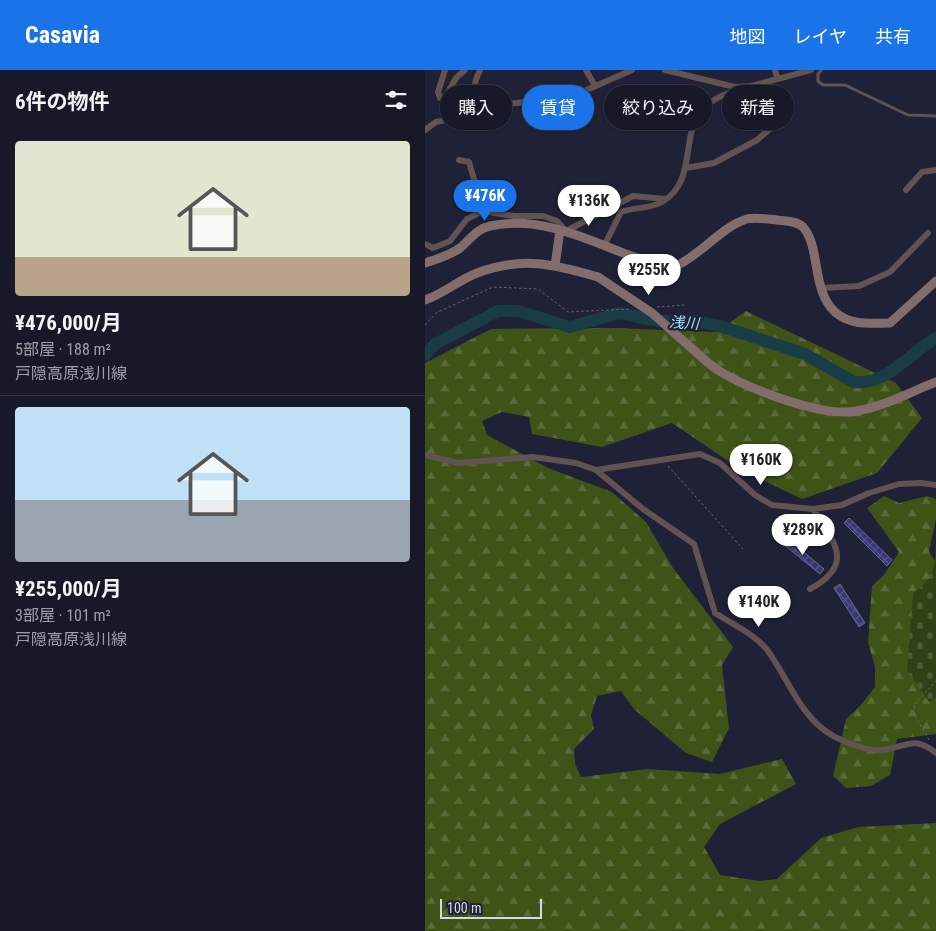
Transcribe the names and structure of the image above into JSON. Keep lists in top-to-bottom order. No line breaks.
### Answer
{"water":["浅川"],"scale_bar":"100 m","page":{"header":"Casavia","nav":["地図","レイヤ","共有"],"heading":"6件の物件","chip":["購入","賃貸","絞り込み","新着"],"list":[{"name":"¥476,000/月","note":"5部屋 · 188 m² · 戸隠高原浅川線"},{"name":"¥255,000/月","note":"3部屋 · 101 m² · 戸隠高原浅川線"}],"price":["¥476K","¥136K","¥255K","¥160K","¥289K","¥140K"],"scale":"100 m"}}
